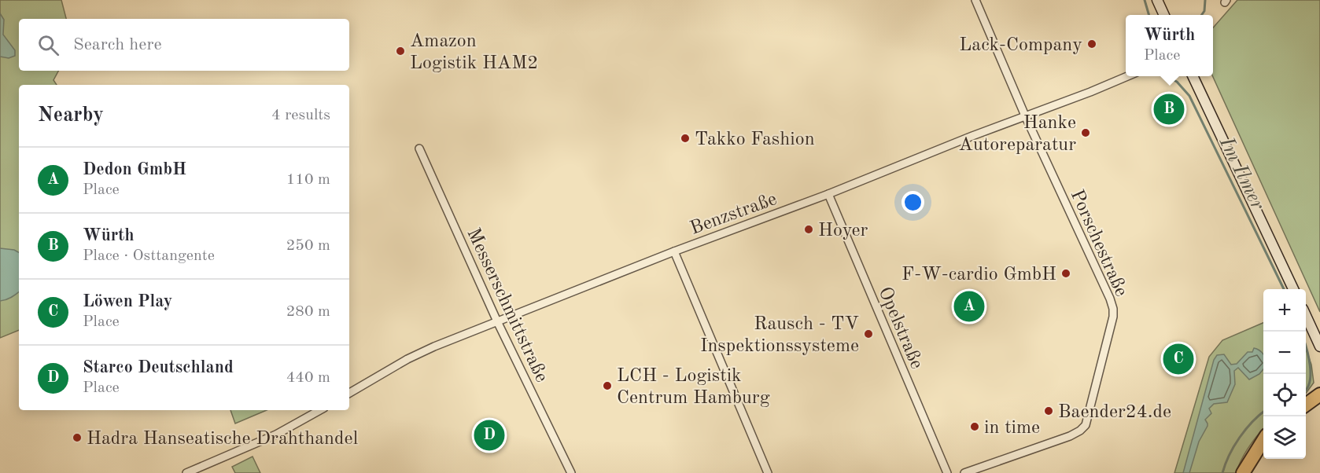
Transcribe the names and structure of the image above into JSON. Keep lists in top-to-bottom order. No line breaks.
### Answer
{"streets":{"street":["Benzstraße","Porschestraße","Messerschmittstraße","Opelstraße"]},"crossings":[["Benzstraße","Porschestraße"],["Benzstraße","Messerschmittstraße"],["Benzstraße","Opelstraße"]],"water":["Im Ilmer"],"places":["Lack-Company","Amazon Logistik HAM2","Hanke Autoreparatur","Takko Fashion","Hoyer","F-W-cardio GmbH","Rausch - TV Inspektionssysteme","LCH - Logistik Centrum Hamburg","Baender24.de","in time","Hadra Hanseatische Drahthandel"],"page":{"popup":["Würth","Place"],"search":"Search here","heading":["Nearby","4 results"],"pins":["B","A","C","D"],"list":[{"mark":"A","name":"Dedon GmbH","note":"Place","value":"110 m"},{"mark":"B","name":"Würth","note":"Place · Osttangente","value":"250 m"},{"mark":"C","name":"Löwen Play","note":"Place","value":"280 m"},{"mark":"D","name":"Starco Deutschland","note":"Place","value":"440 m"}],"map_buttons":["+","−"]}}
